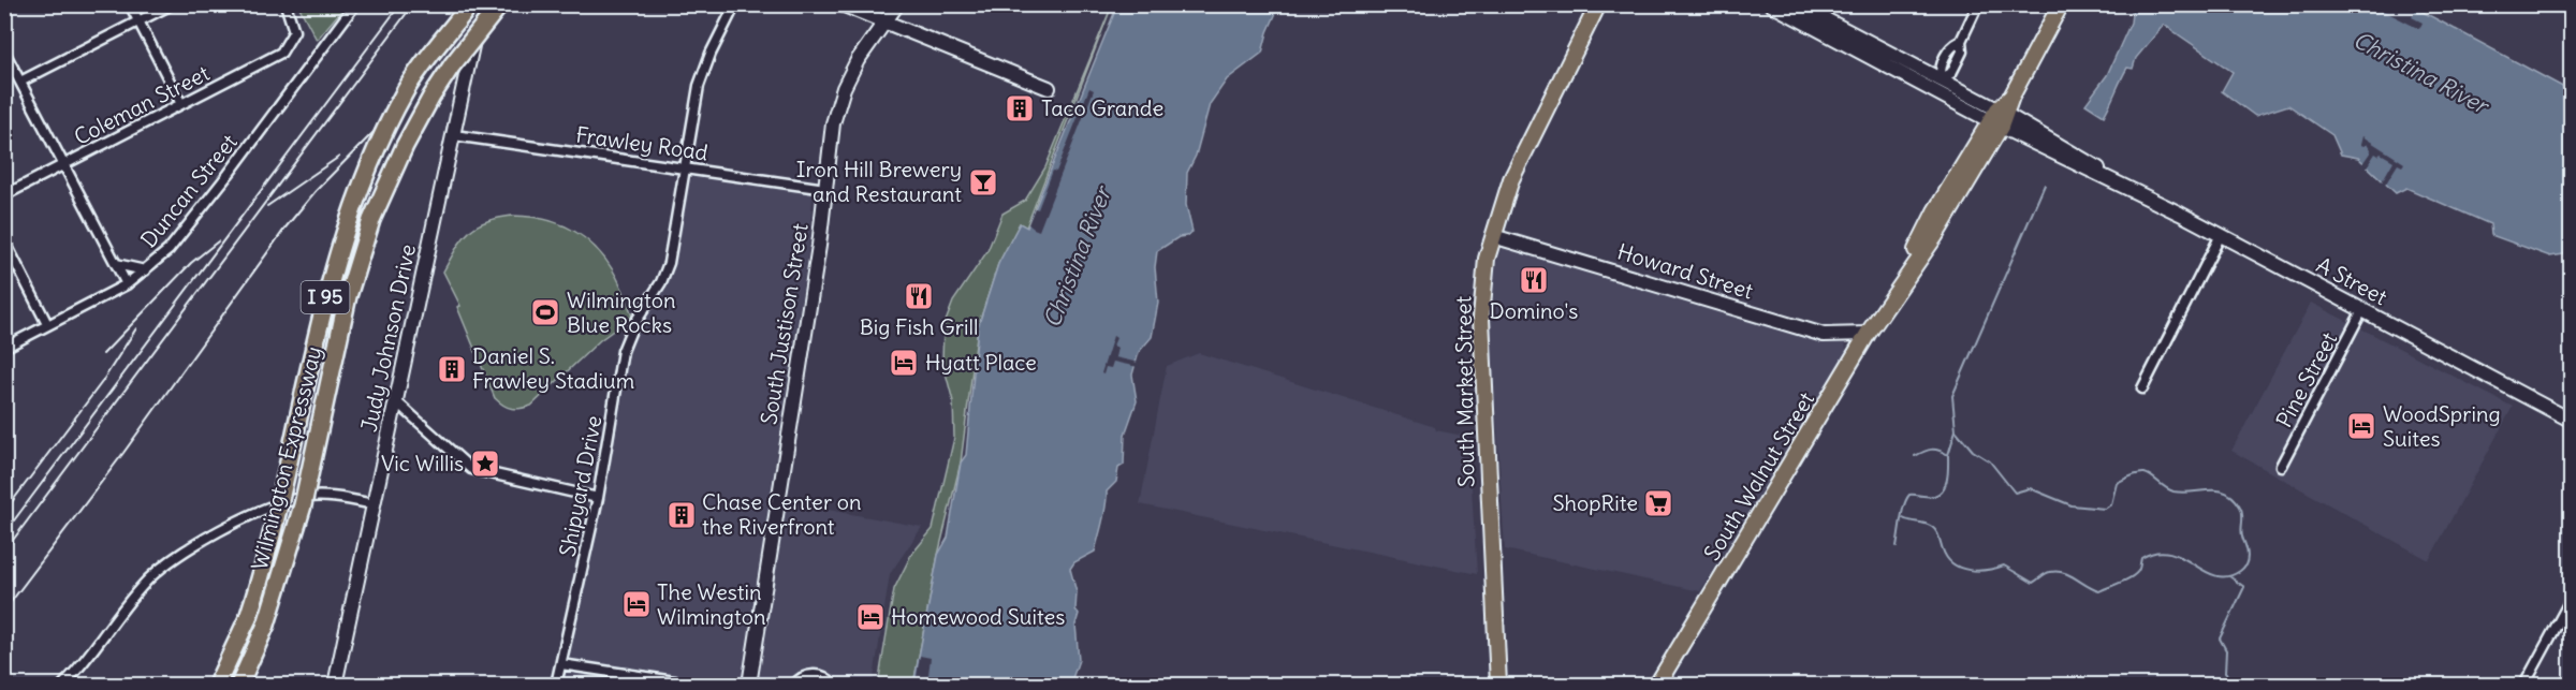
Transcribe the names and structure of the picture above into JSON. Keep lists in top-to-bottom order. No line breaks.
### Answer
{"streets":{"highway":["I 95","Wilmington Expressway"],"main road":["South Market Street","South Walnut Street"],"street":["Coleman Street","Frawley Road","Duncan Street","Howard Street","A Street","South Justison Street","Judy Johnson Drive","Pine Street","Shipyard Drive"]},"crossings":[["Frawley Road","South Justison Street"],["Frawley Road","Judy Johnson Drive"],["Frawley Road","Shipyard Drive"],["Howard Street","South Market Street"],["Howard Street","South Walnut Street"],["A Street","Pine Street"],["A Street","South Walnut Street"]],"water":["Christina River"],"places":{"building":["Taco Grande","Daniel S. Frawley Stadium","Chase Center on the Riverfront"],"bar":["Iron Hill Brewery and Restaurant"],"restaurant":["Domino's","Big Fish Grill"],"sports":["Wilmington Blue Rocks"],"hotel":["Hyatt Place","WoodSpring Suites","The Westin Wilmington","Homewood Suites"],"place":["Vic Willis"],"supermarket":["ShopRite"]}}
